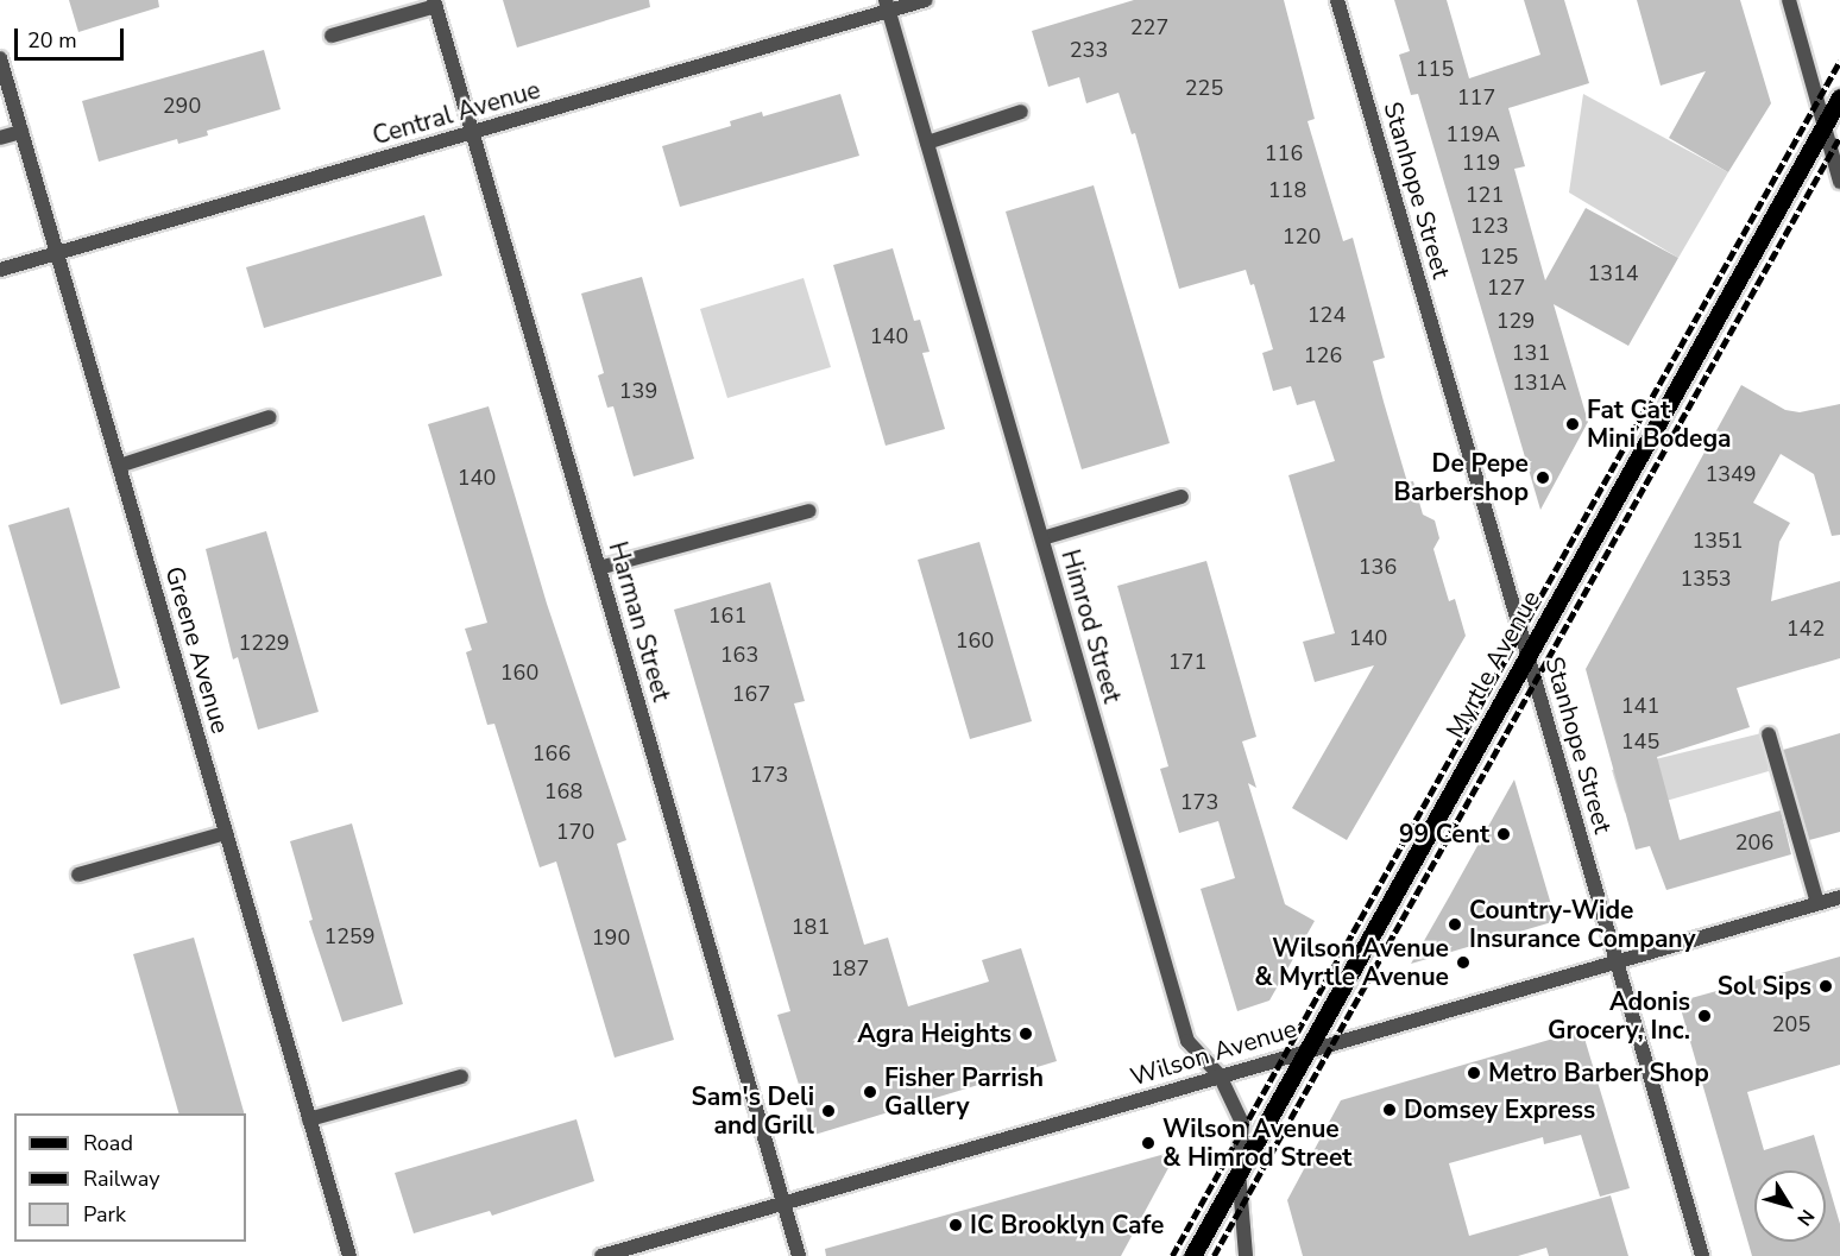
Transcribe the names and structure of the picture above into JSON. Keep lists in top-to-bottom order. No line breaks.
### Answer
{"streets":{"main road":["Myrtle Avenue"],"street":["Central Avenue","Stanhope Street","Harman Street","Himrod Street","Greene Avenue","Wilson Avenue"]},"crossings":[["Central Avenue","Harman Street"],["Central Avenue","Himrod Street"],["Central Avenue","Greene Avenue"],["Stanhope Street","Myrtle Avenue"],["Stanhope Street","Wilson Avenue"],["Harman Street","Wilson Avenue"],["Himrod Street","Myrtle Avenue"],["Himrod Street","Wilson Avenue"],["Myrtle Avenue","Wilson Avenue"]],"places":["Fat Cat Mini Bodega","De Pepe Barbershop","99 Cent","Country-Wide Insurance Company","Wilson Avenue & Myrtle Avenue","Sol Sips","Adonis Grocery, Inc.","Agra Heights","Metro Barber Shop","Fisher Parrish Gallery","Domsey Express","Sam's Deli and Grill","Wilson Avenue & Himrod Street","IC Brooklyn Cafe"],"house_numbers":["227","233","115","225","117","290","119A","116","119","118","121","123","120","125","1314","127","124","129","140","131","126","131A","139","1349","140","1351","136","1353","161","142","140","160","1229","163","171","160","167","141","145","166","173","168","173","170","206","181","1259","190","187","205"],"legend":["Road","Railway","Park"],"scale_bar":"20 m","north":"bottom right"}
